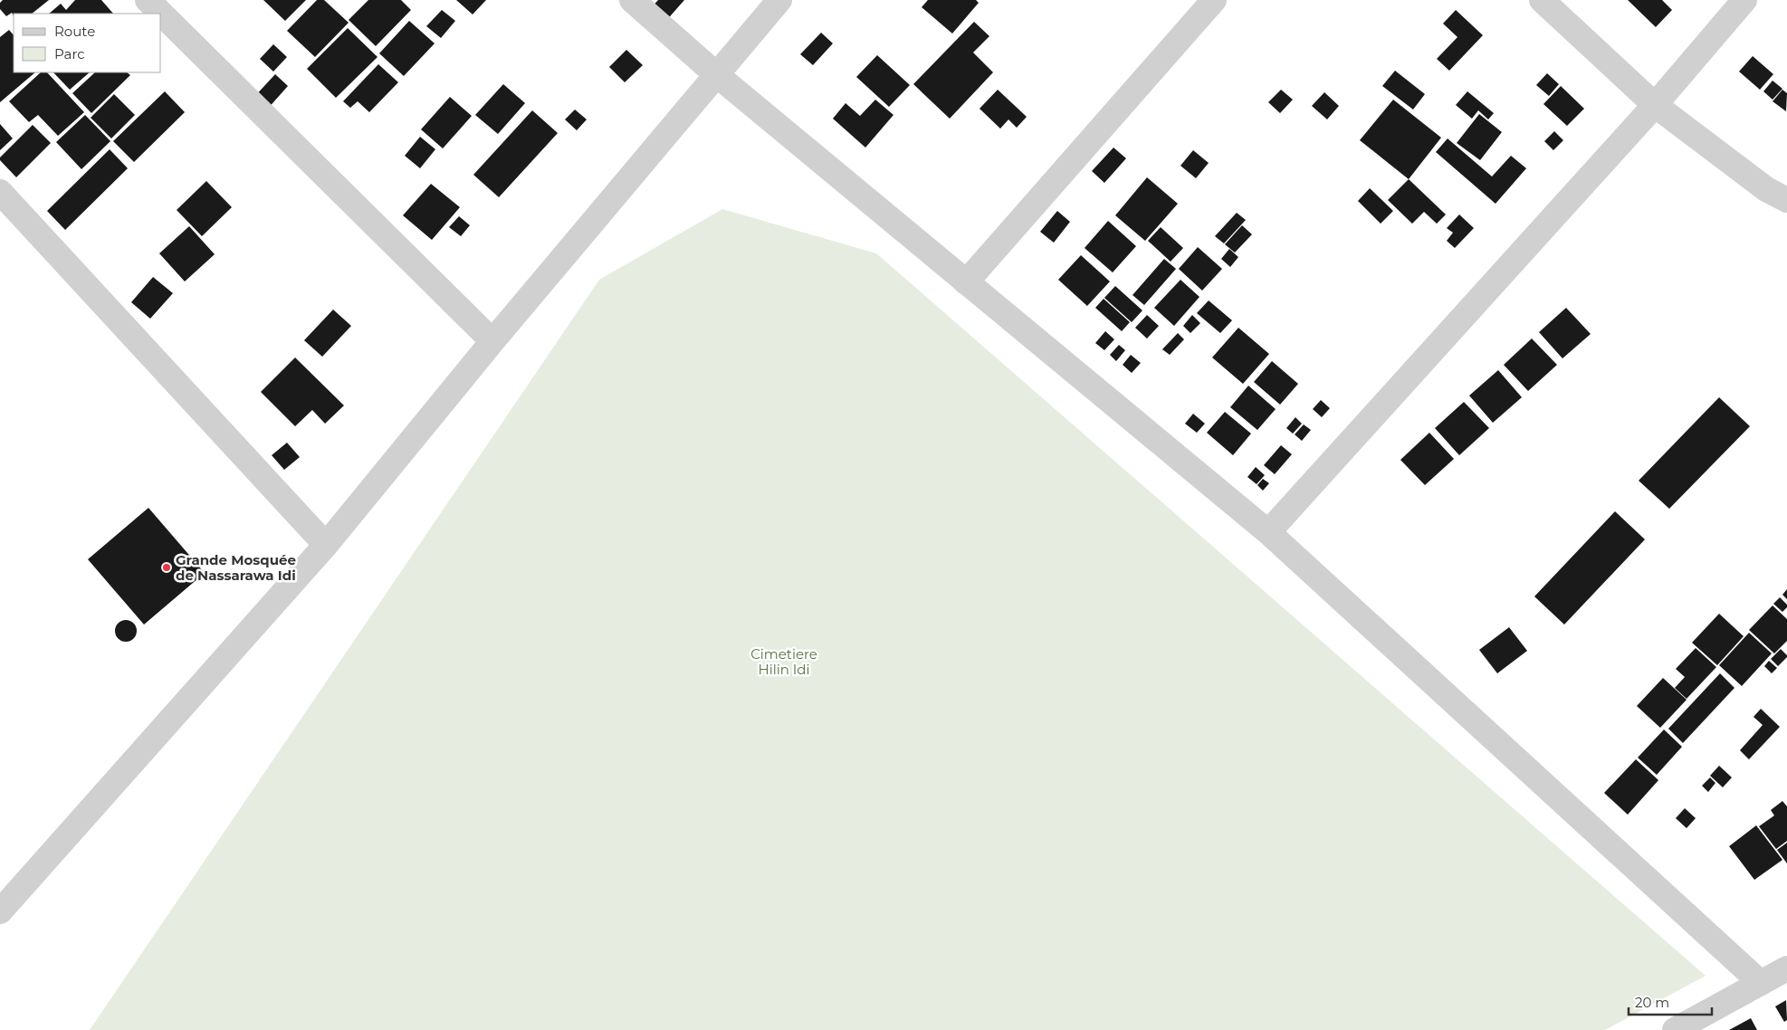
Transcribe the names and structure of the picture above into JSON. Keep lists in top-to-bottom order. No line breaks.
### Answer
{"parks":["Cimetiere Hilin Idi"],"places":["Grande Mosquée de Nassarawa Idi"],"legend":["Route","Parc"],"scale_bar":"20 m"}
